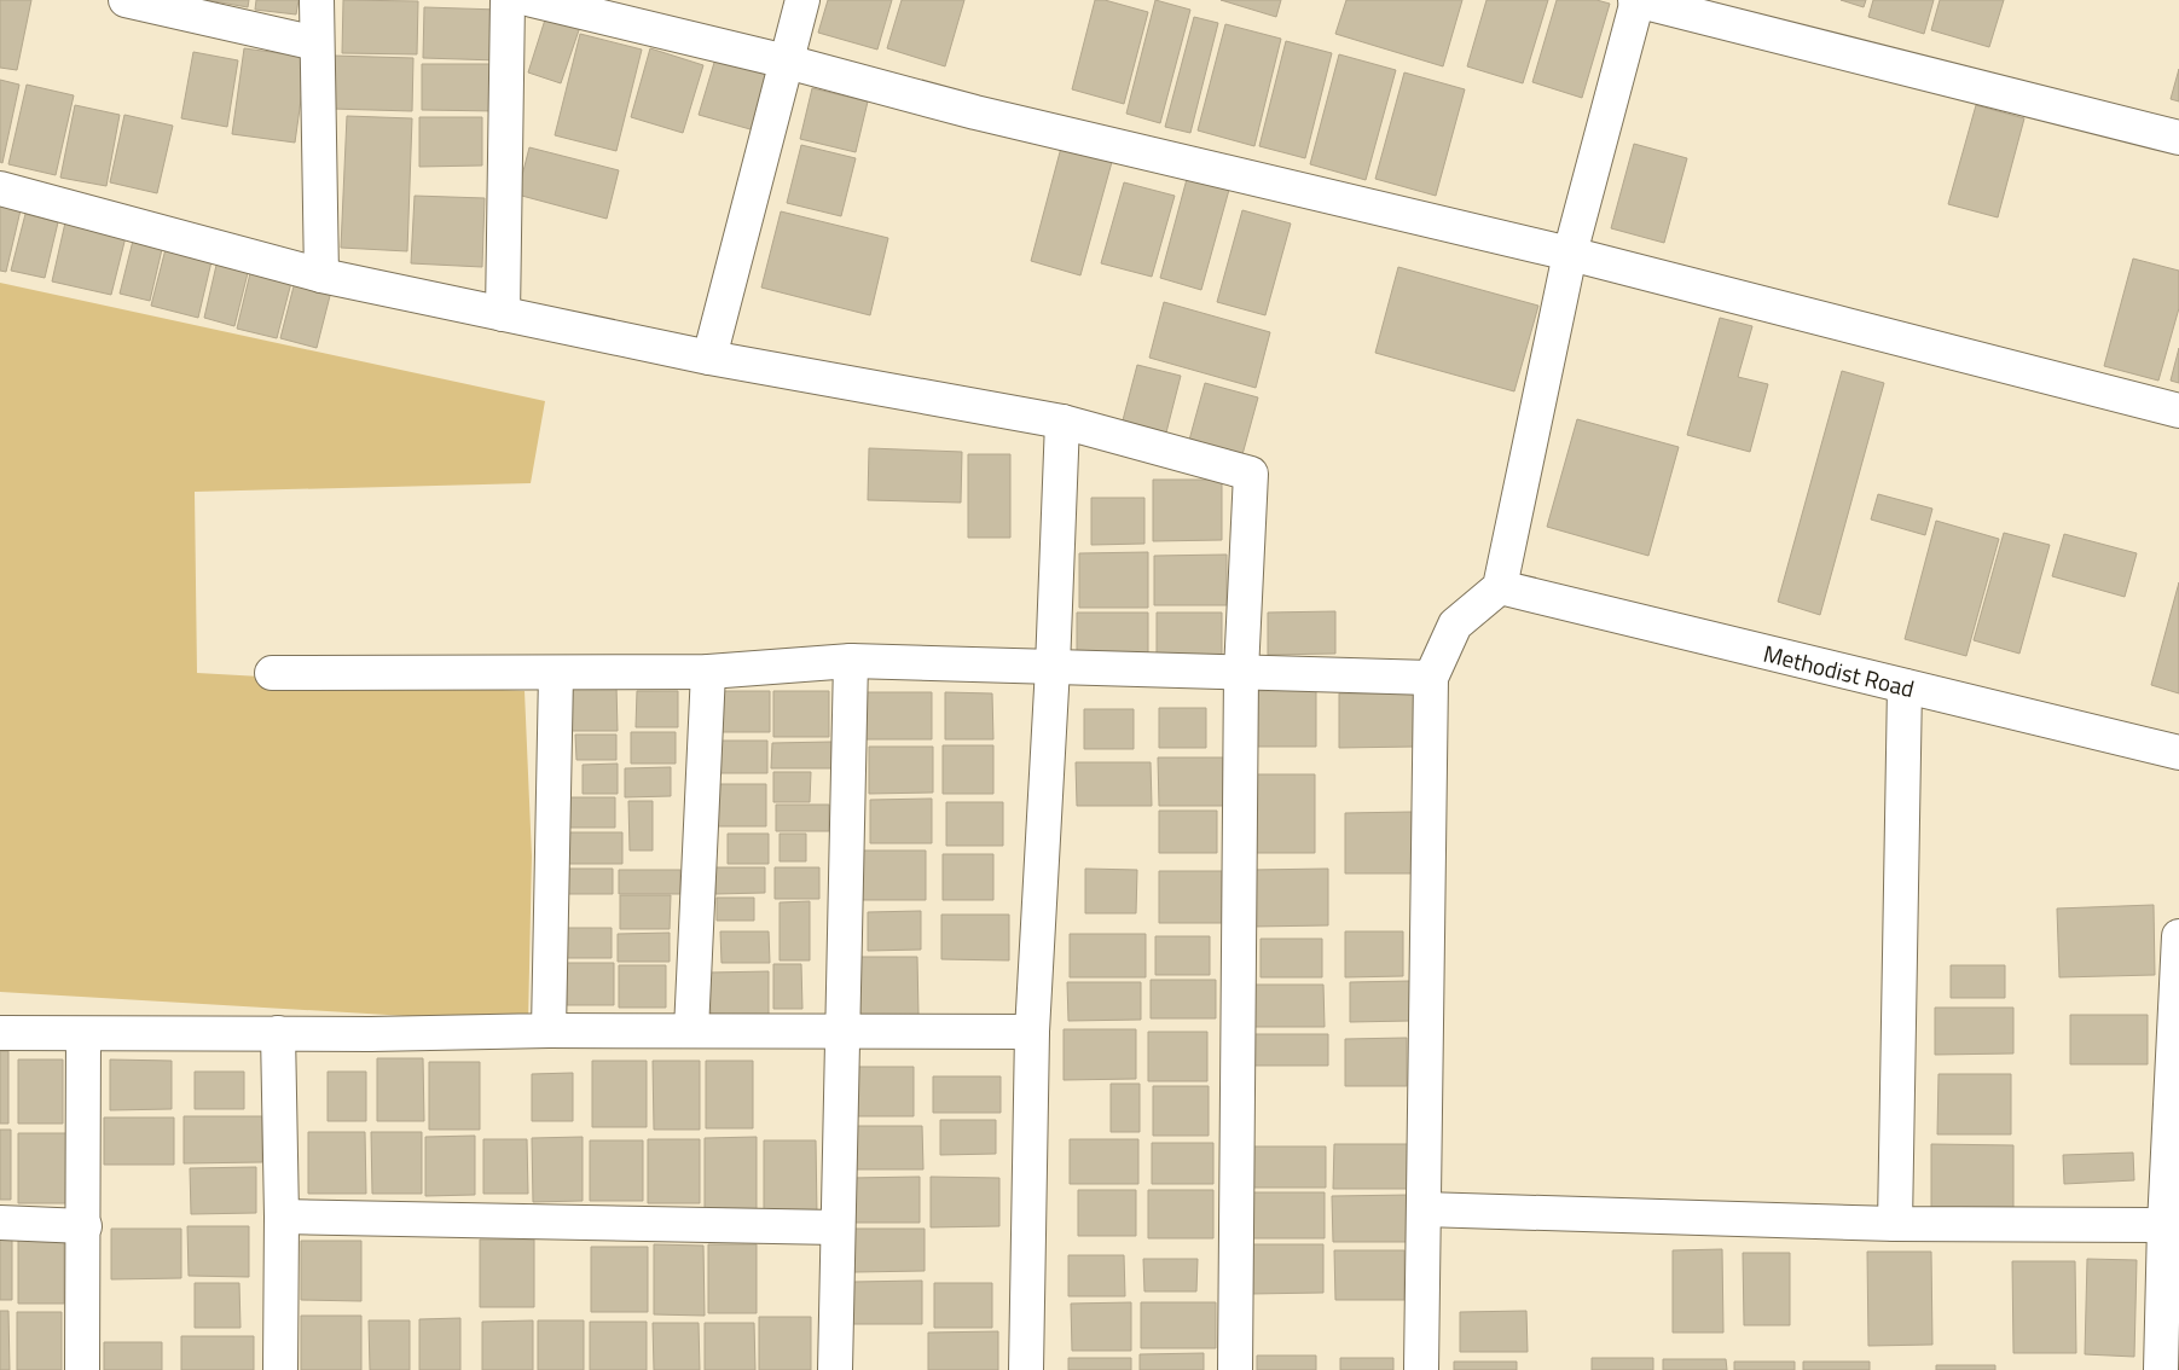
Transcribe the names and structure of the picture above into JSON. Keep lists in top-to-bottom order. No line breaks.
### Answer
{"streets":{"street":["Methodist Road"]}}
